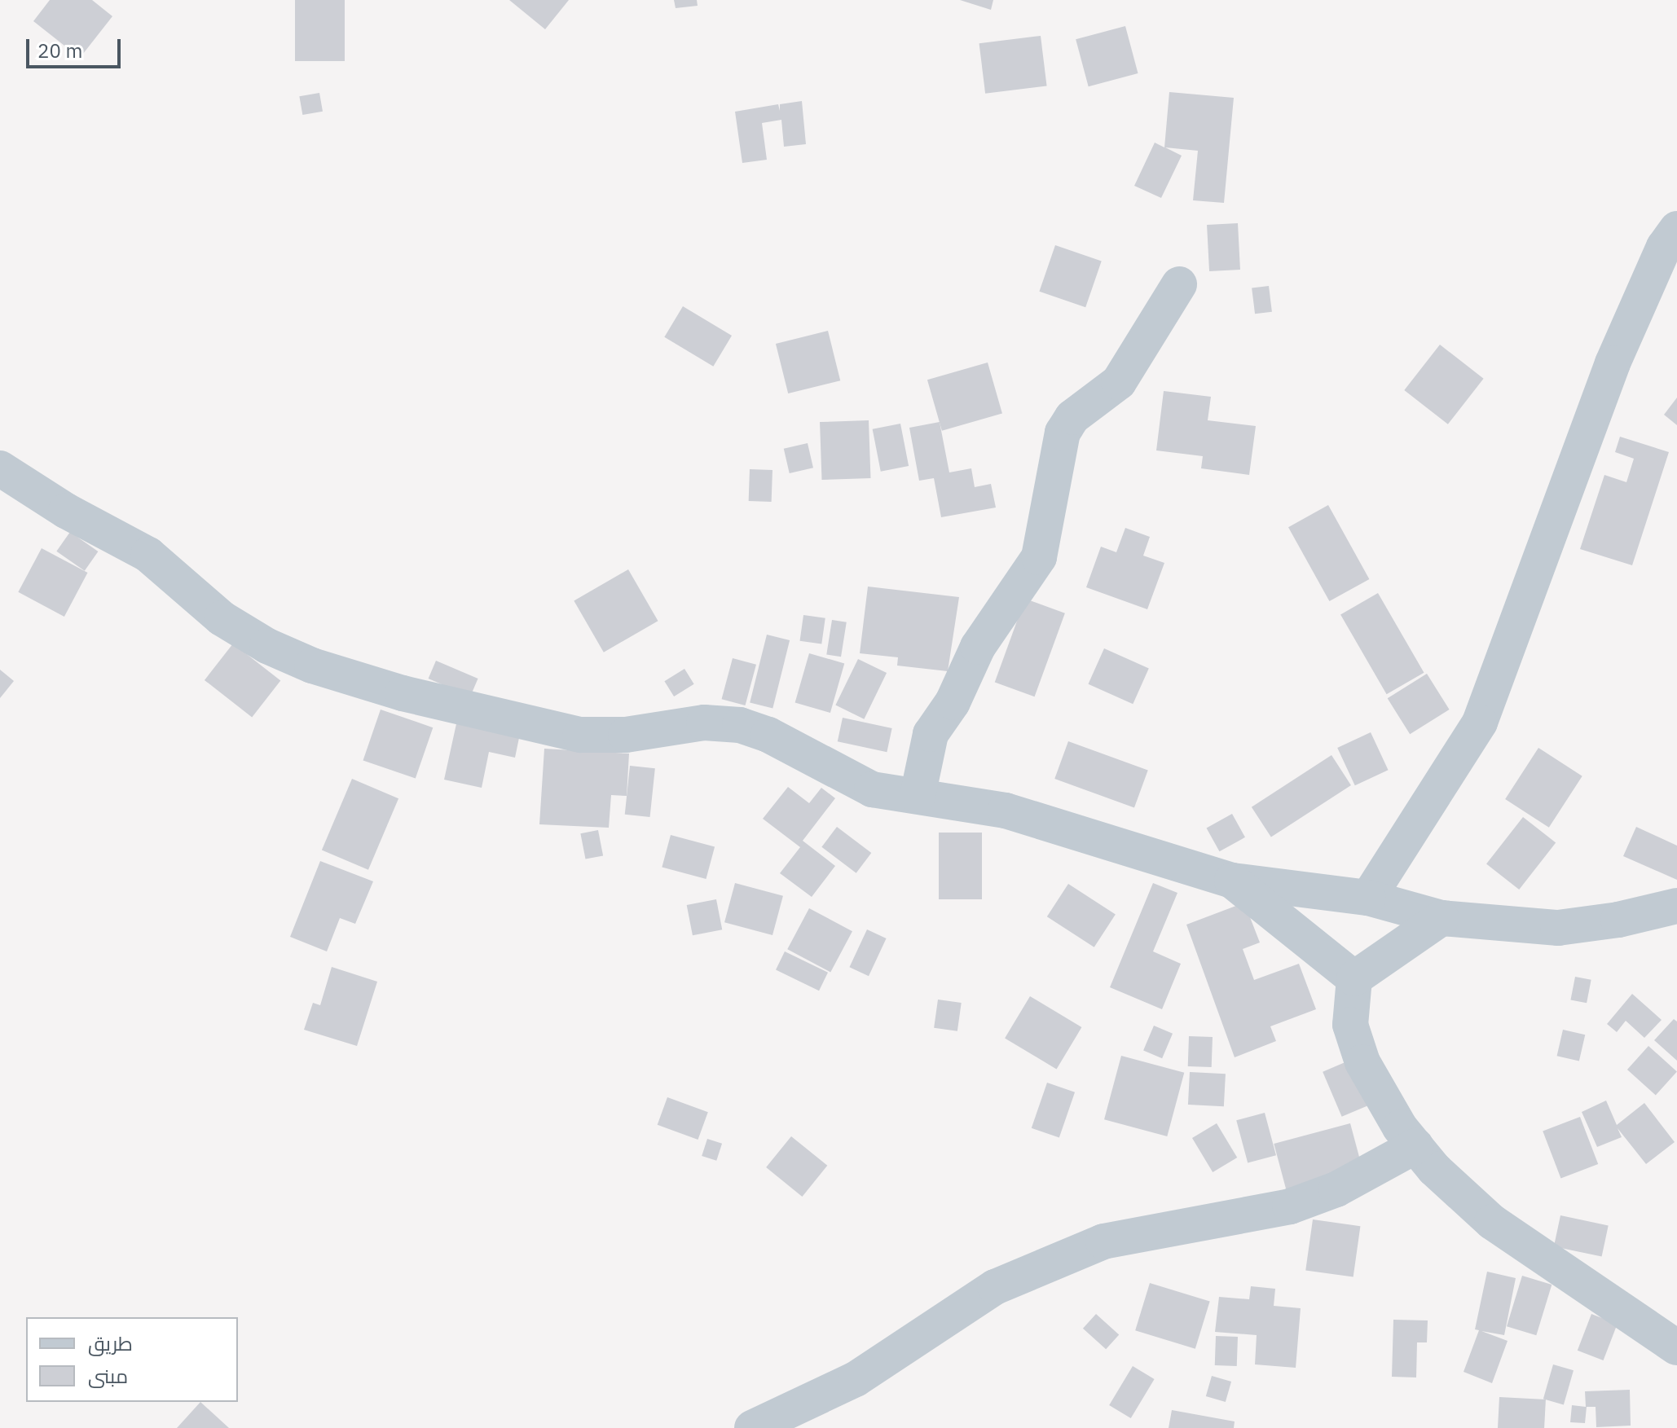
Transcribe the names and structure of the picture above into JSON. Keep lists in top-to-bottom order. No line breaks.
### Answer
{"legend":["طريق","مبنى"],"scale_bar":"20 m"}
